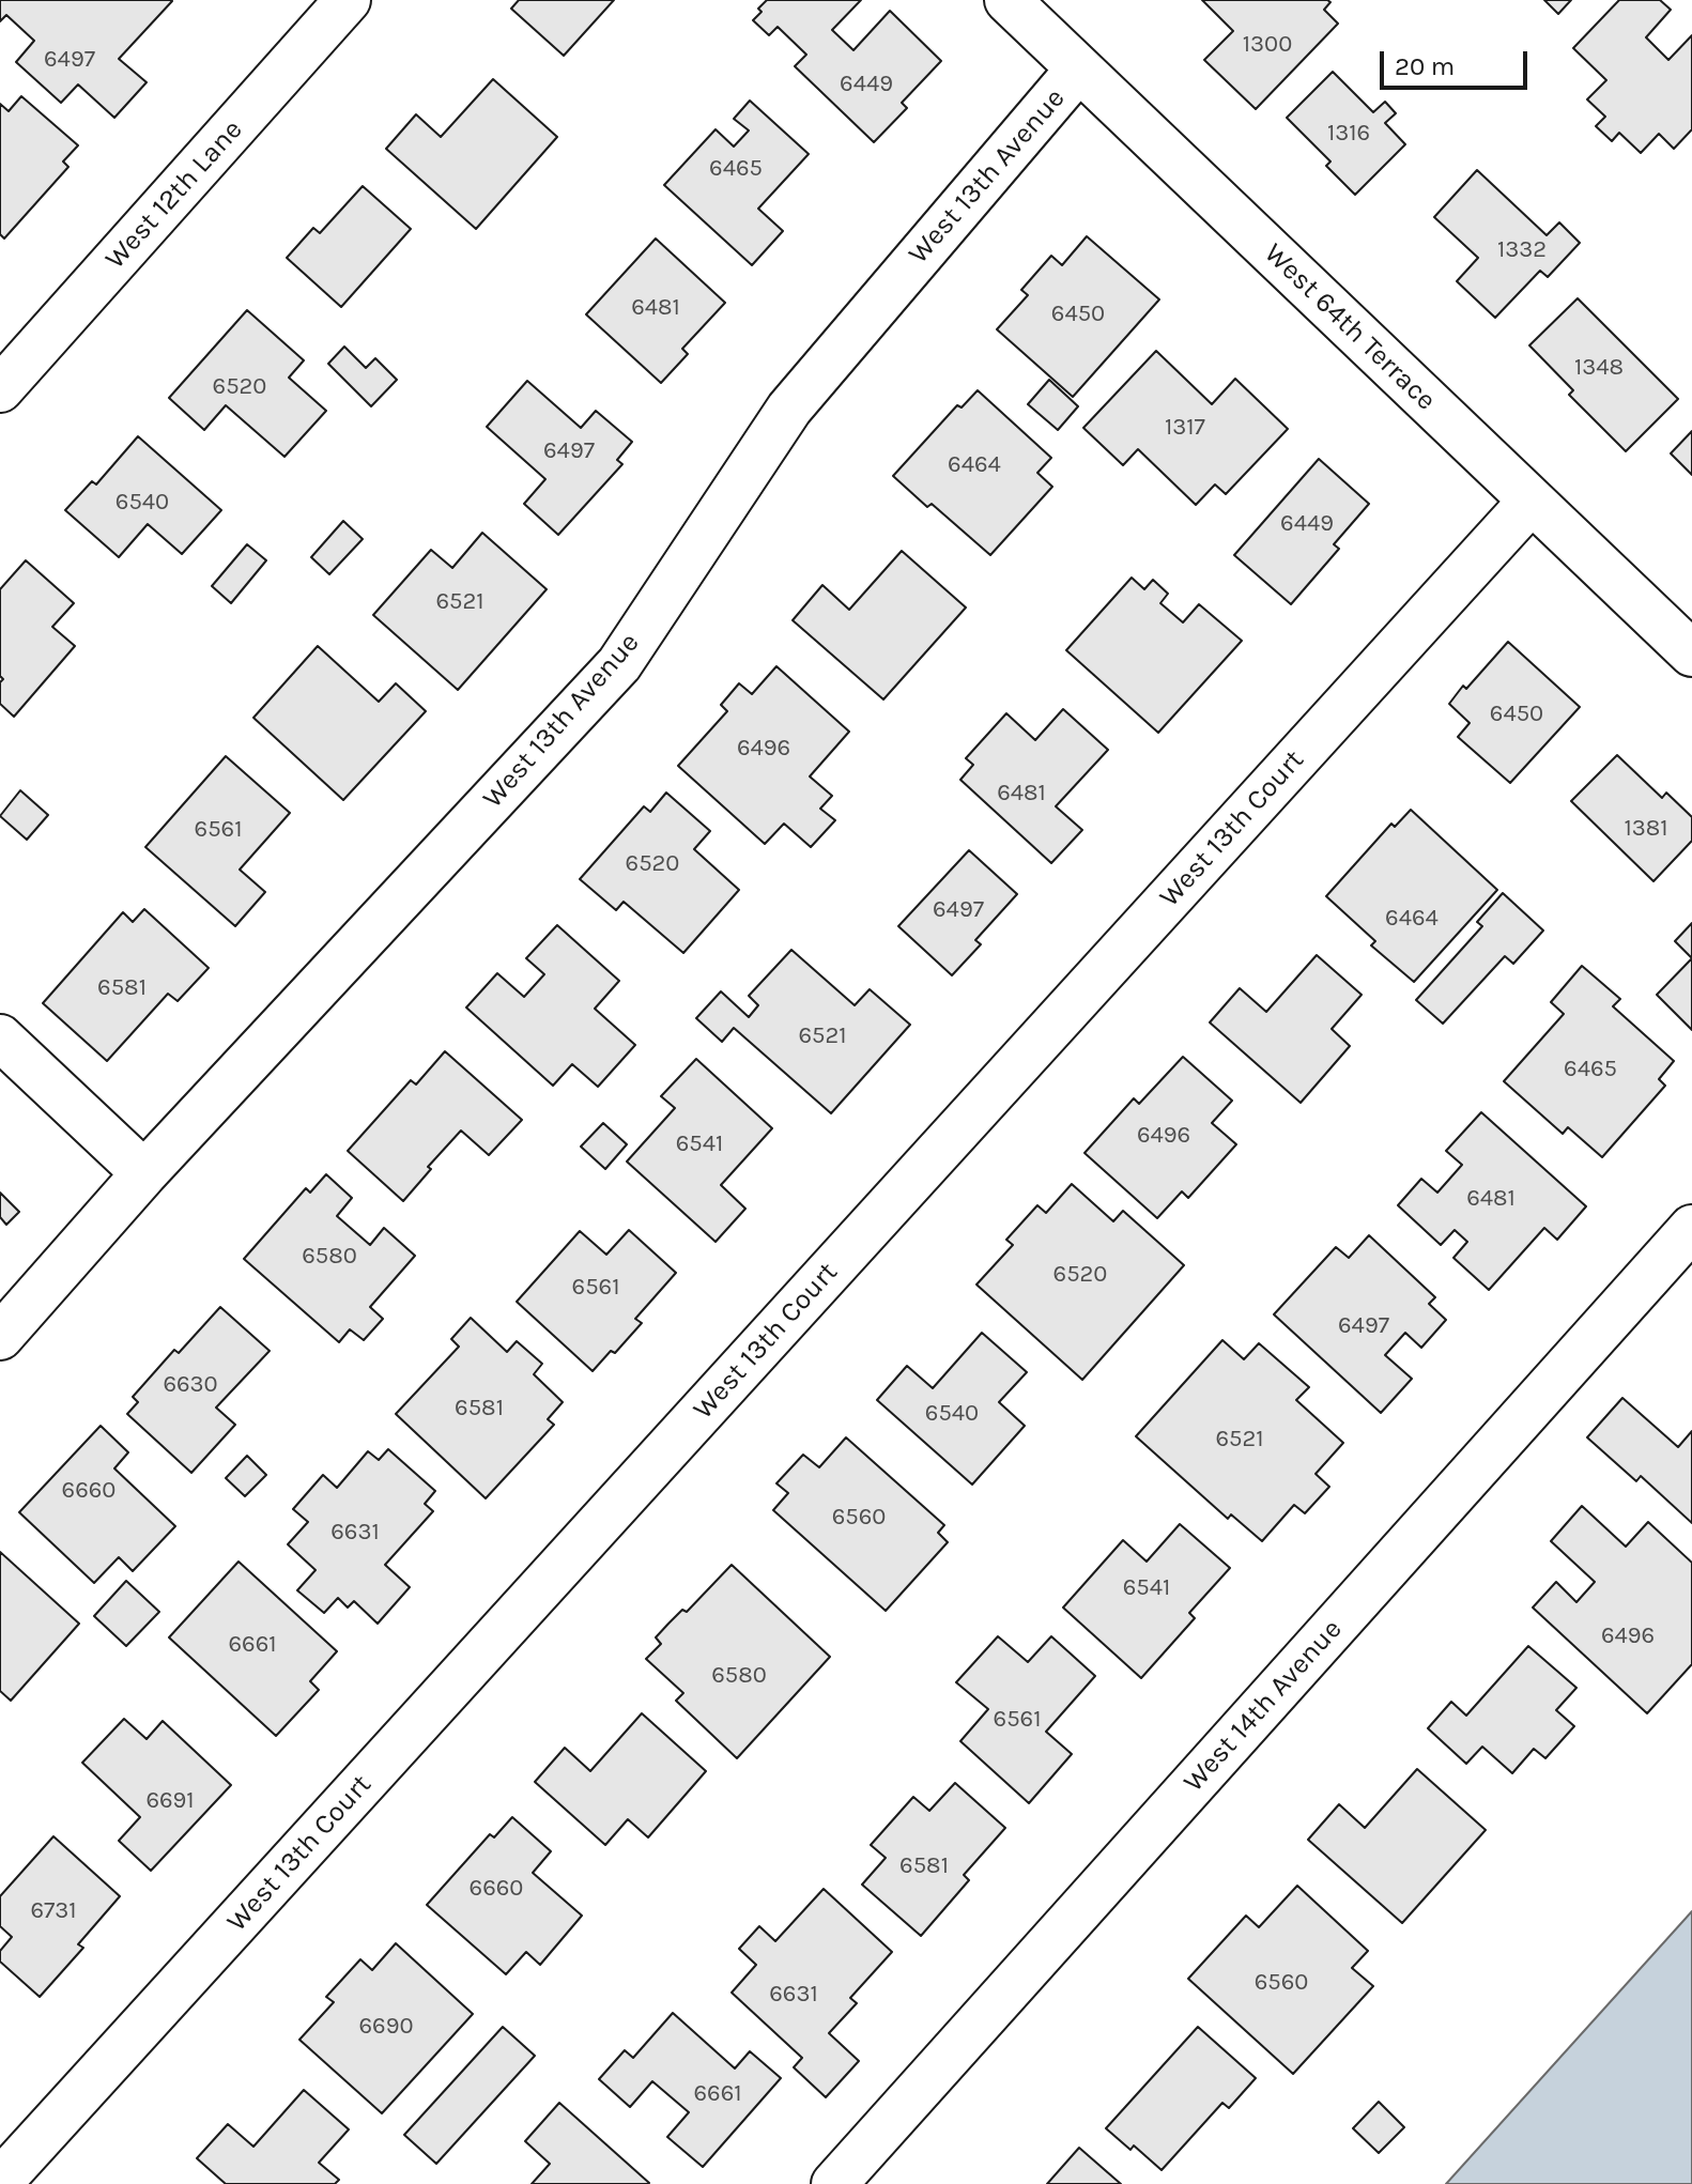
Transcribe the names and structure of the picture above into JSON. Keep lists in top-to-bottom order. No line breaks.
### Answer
{"streets":{"street":["West 13th Avenue","West 12th Lane","West 64th Terrace","West 13th Court","West 14th Avenue"]},"crossings":[["West 13th Avenue","West 64th Terrace"],["West 64th Terrace","West 13th Court"]],"house_numbers":["1300","6497","6449","1316","6465","1332","6481","6450","1348","6520","1317","6497","6464","6540","6449","6521","6450","6496","6481","1381","6561","6520","6497","6464","6581","6521","6465","6496","6541","6481","6580","6520","6561","6497","6630","6581","6540","6521","6660","6560","6631","6541","6496","6661","6580","6561","6691","6581","6660","6731","6560","6631","6690","6661"],"scale_bar":"20 m"}
